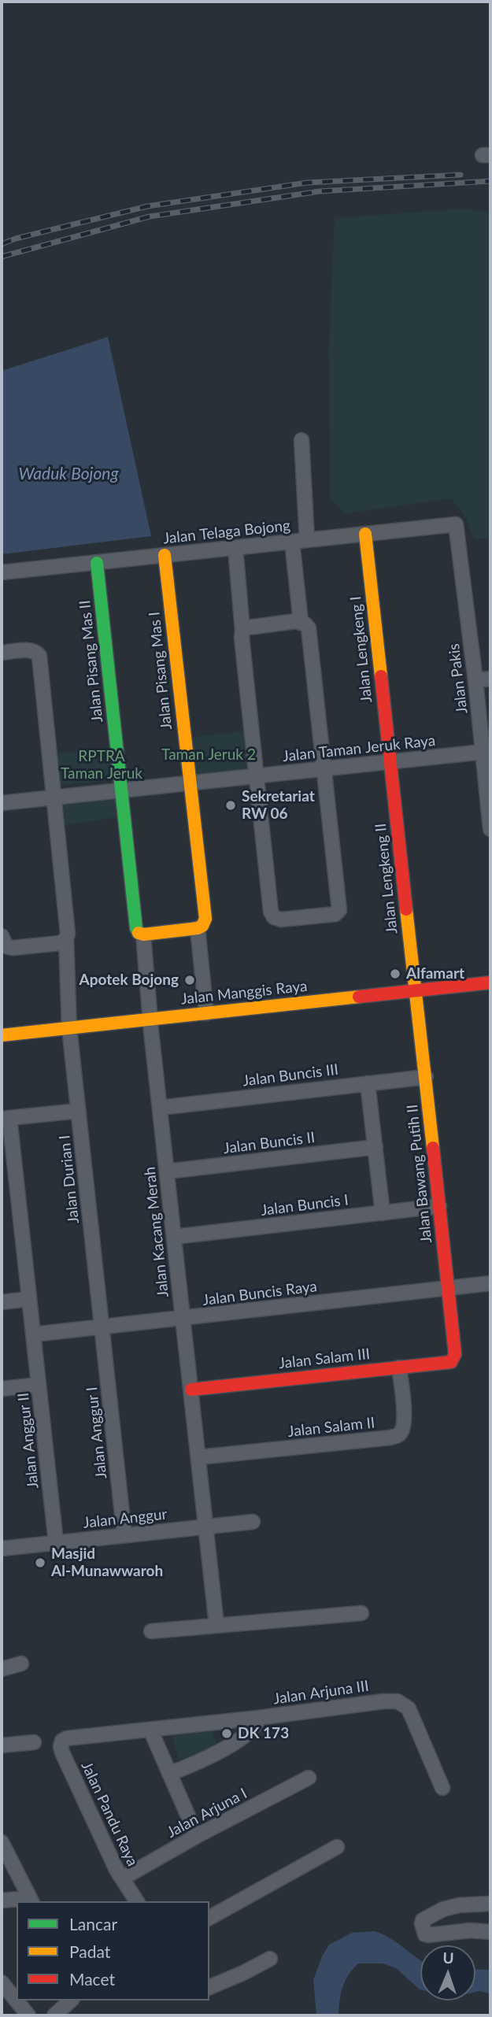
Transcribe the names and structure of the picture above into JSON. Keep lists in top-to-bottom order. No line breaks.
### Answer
{"streets":{"street":["Jalan Telaga Bojong","Jalan Lengkeng I","Jalan Pisang Mas II","Jalan Pisang Mas I","Jalan Pakis","Jalan Taman Jeruk Raya","Jalan Lengkeng II","Jalan Manggis Raya","Jalan Buncis III","Jalan Buncis II","Jalan Bawang Putih II","Jalan Durian I","Jalan Buncis I","Jalan Kacang Merah","Jalan Buncis Raya","Jalan Salam III","Jalan Salam II","Jalan Anggur I","Jalan Anggur II","Jalan Anggur","Jalan Arjuna III","Jalan Arjuna I","Jalan Pandu Raya"]},"crossings":[["Jalan Telaga Bojong","Jalan Lengkeng I"],["Jalan Telaga Bojong","Jalan Pisang Mas II"],["Jalan Telaga Bojong","Jalan Pisang Mas I"],["Jalan Telaga Bojong","Jalan Pakis"],["Jalan Lengkeng I","Jalan Taman Jeruk Raya"],["Jalan Lengkeng I","Jalan Lengkeng II"],["Jalan Pisang Mas II","Jalan Taman Jeruk Raya"],["Jalan Pisang Mas II","Jalan Kacang Merah"],["Jalan Pisang Mas I","Jalan Taman Jeruk Raya"],["Jalan Pakis","Jalan Taman Jeruk Raya"],["Jalan Taman Jeruk Raya","Jalan Lengkeng II"],["Jalan Taman Jeruk Raya","Jalan Durian I"],["Jalan Lengkeng II","Jalan Manggis Raya"],["Jalan Lengkeng II","Jalan Bawang Putih II"],["Jalan Manggis Raya","Jalan Bawang Putih II"],["Jalan Manggis Raya","Jalan Durian I"],["Jalan Manggis Raya","Jalan Kacang Merah"],["Jalan Buncis III","Jalan Bawang Putih II"],["Jalan Buncis III","Jalan Kacang Merah"],["Jalan Buncis II","Jalan Kacang Merah"],["Jalan Bawang Putih II","Jalan Buncis I"],["Jalan Bawang Putih II","Jalan Buncis Raya"],["Jalan Bawang Putih II","Jalan Salam III"],["Jalan Durian I","Jalan Buncis Raya"],["Jalan Durian I","Jalan Anggur I"],["Jalan Buncis I","Jalan Kacang Merah"],["Jalan Kacang Merah","Jalan Buncis Raya"],["Jalan Kacang Merah","Jalan Salam III"],["Jalan Kacang Merah","Jalan Salam II"],["Jalan Kacang Merah","Jalan Anggur"],["Jalan Buncis Raya","Jalan Anggur I"],["Jalan Buncis Raya","Jalan Anggur II"],["Jalan Salam III","Jalan Salam II"],["Jalan Anggur I","Jalan Anggur"],["Jalan Anggur II","Jalan Anggur"],["Jalan Arjuna III","Jalan Pandu Raya"],["Jalan Arjuna I","Jalan Pandu Raya"]],"water":["Waduk Bojong"],"parks":["Taman Jeruk 2","RPTRA Taman Jeruk"],"places":["Sekretariat RW 06","Alfamart","Apotek Bojong","Masjid Al-Munawwaroh","DK 173"],"legend":["Lancar","Padat","Macet"],"north":"top"}
